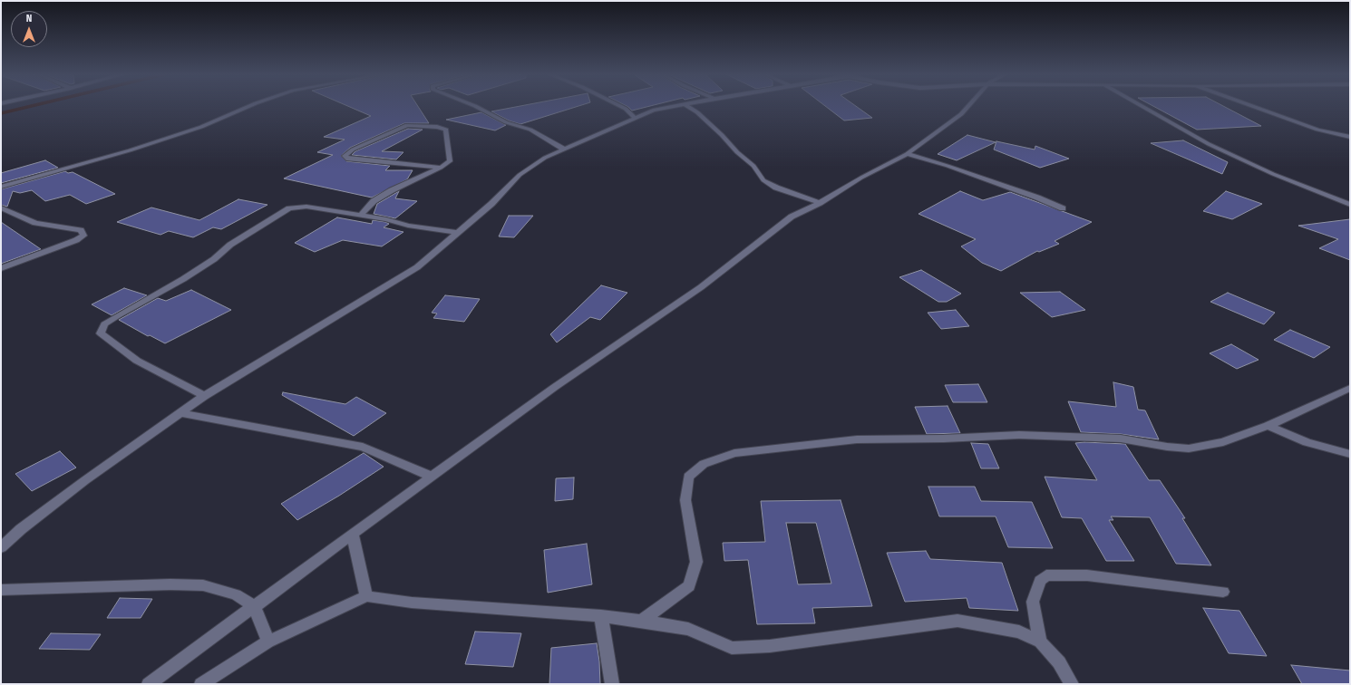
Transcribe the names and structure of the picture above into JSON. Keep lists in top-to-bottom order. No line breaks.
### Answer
{"north":"top"}
